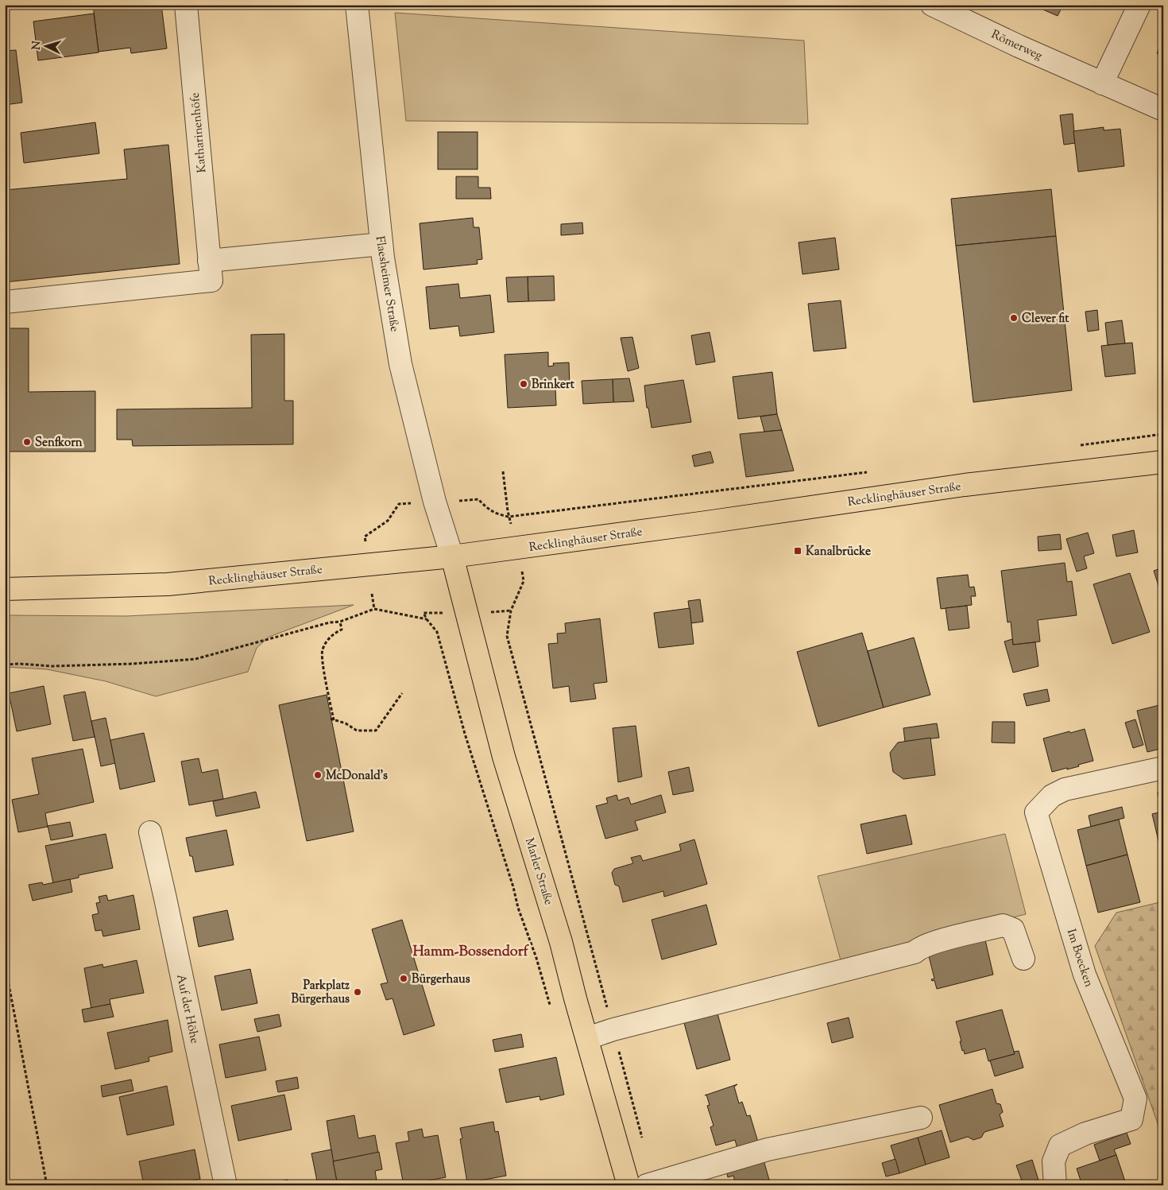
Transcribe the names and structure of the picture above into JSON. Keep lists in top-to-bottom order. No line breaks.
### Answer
{"streets":{"main road":["Recklinghäuser Straße","Marler Straße"],"street":["Römerweg","Katharinenhöfe","Flaesheimer Straße","Im Boecken","Auf der Höhe"]},"crossings":[["Flaesheimer Straße","Recklinghäuser Straße"],["Flaesheimer Straße","Marler Straße"],["Recklinghäuser Straße","Marler Straße"]],"districts":["Hamm-Bossendorf"],"places":{"other":["Clever fit","Brinkert","Senfkorn","McDonald's","Bürgerhaus","Parkplatz Bürgerhaus"],"transit":["Kanalbrücke"]},"north":"left"}
